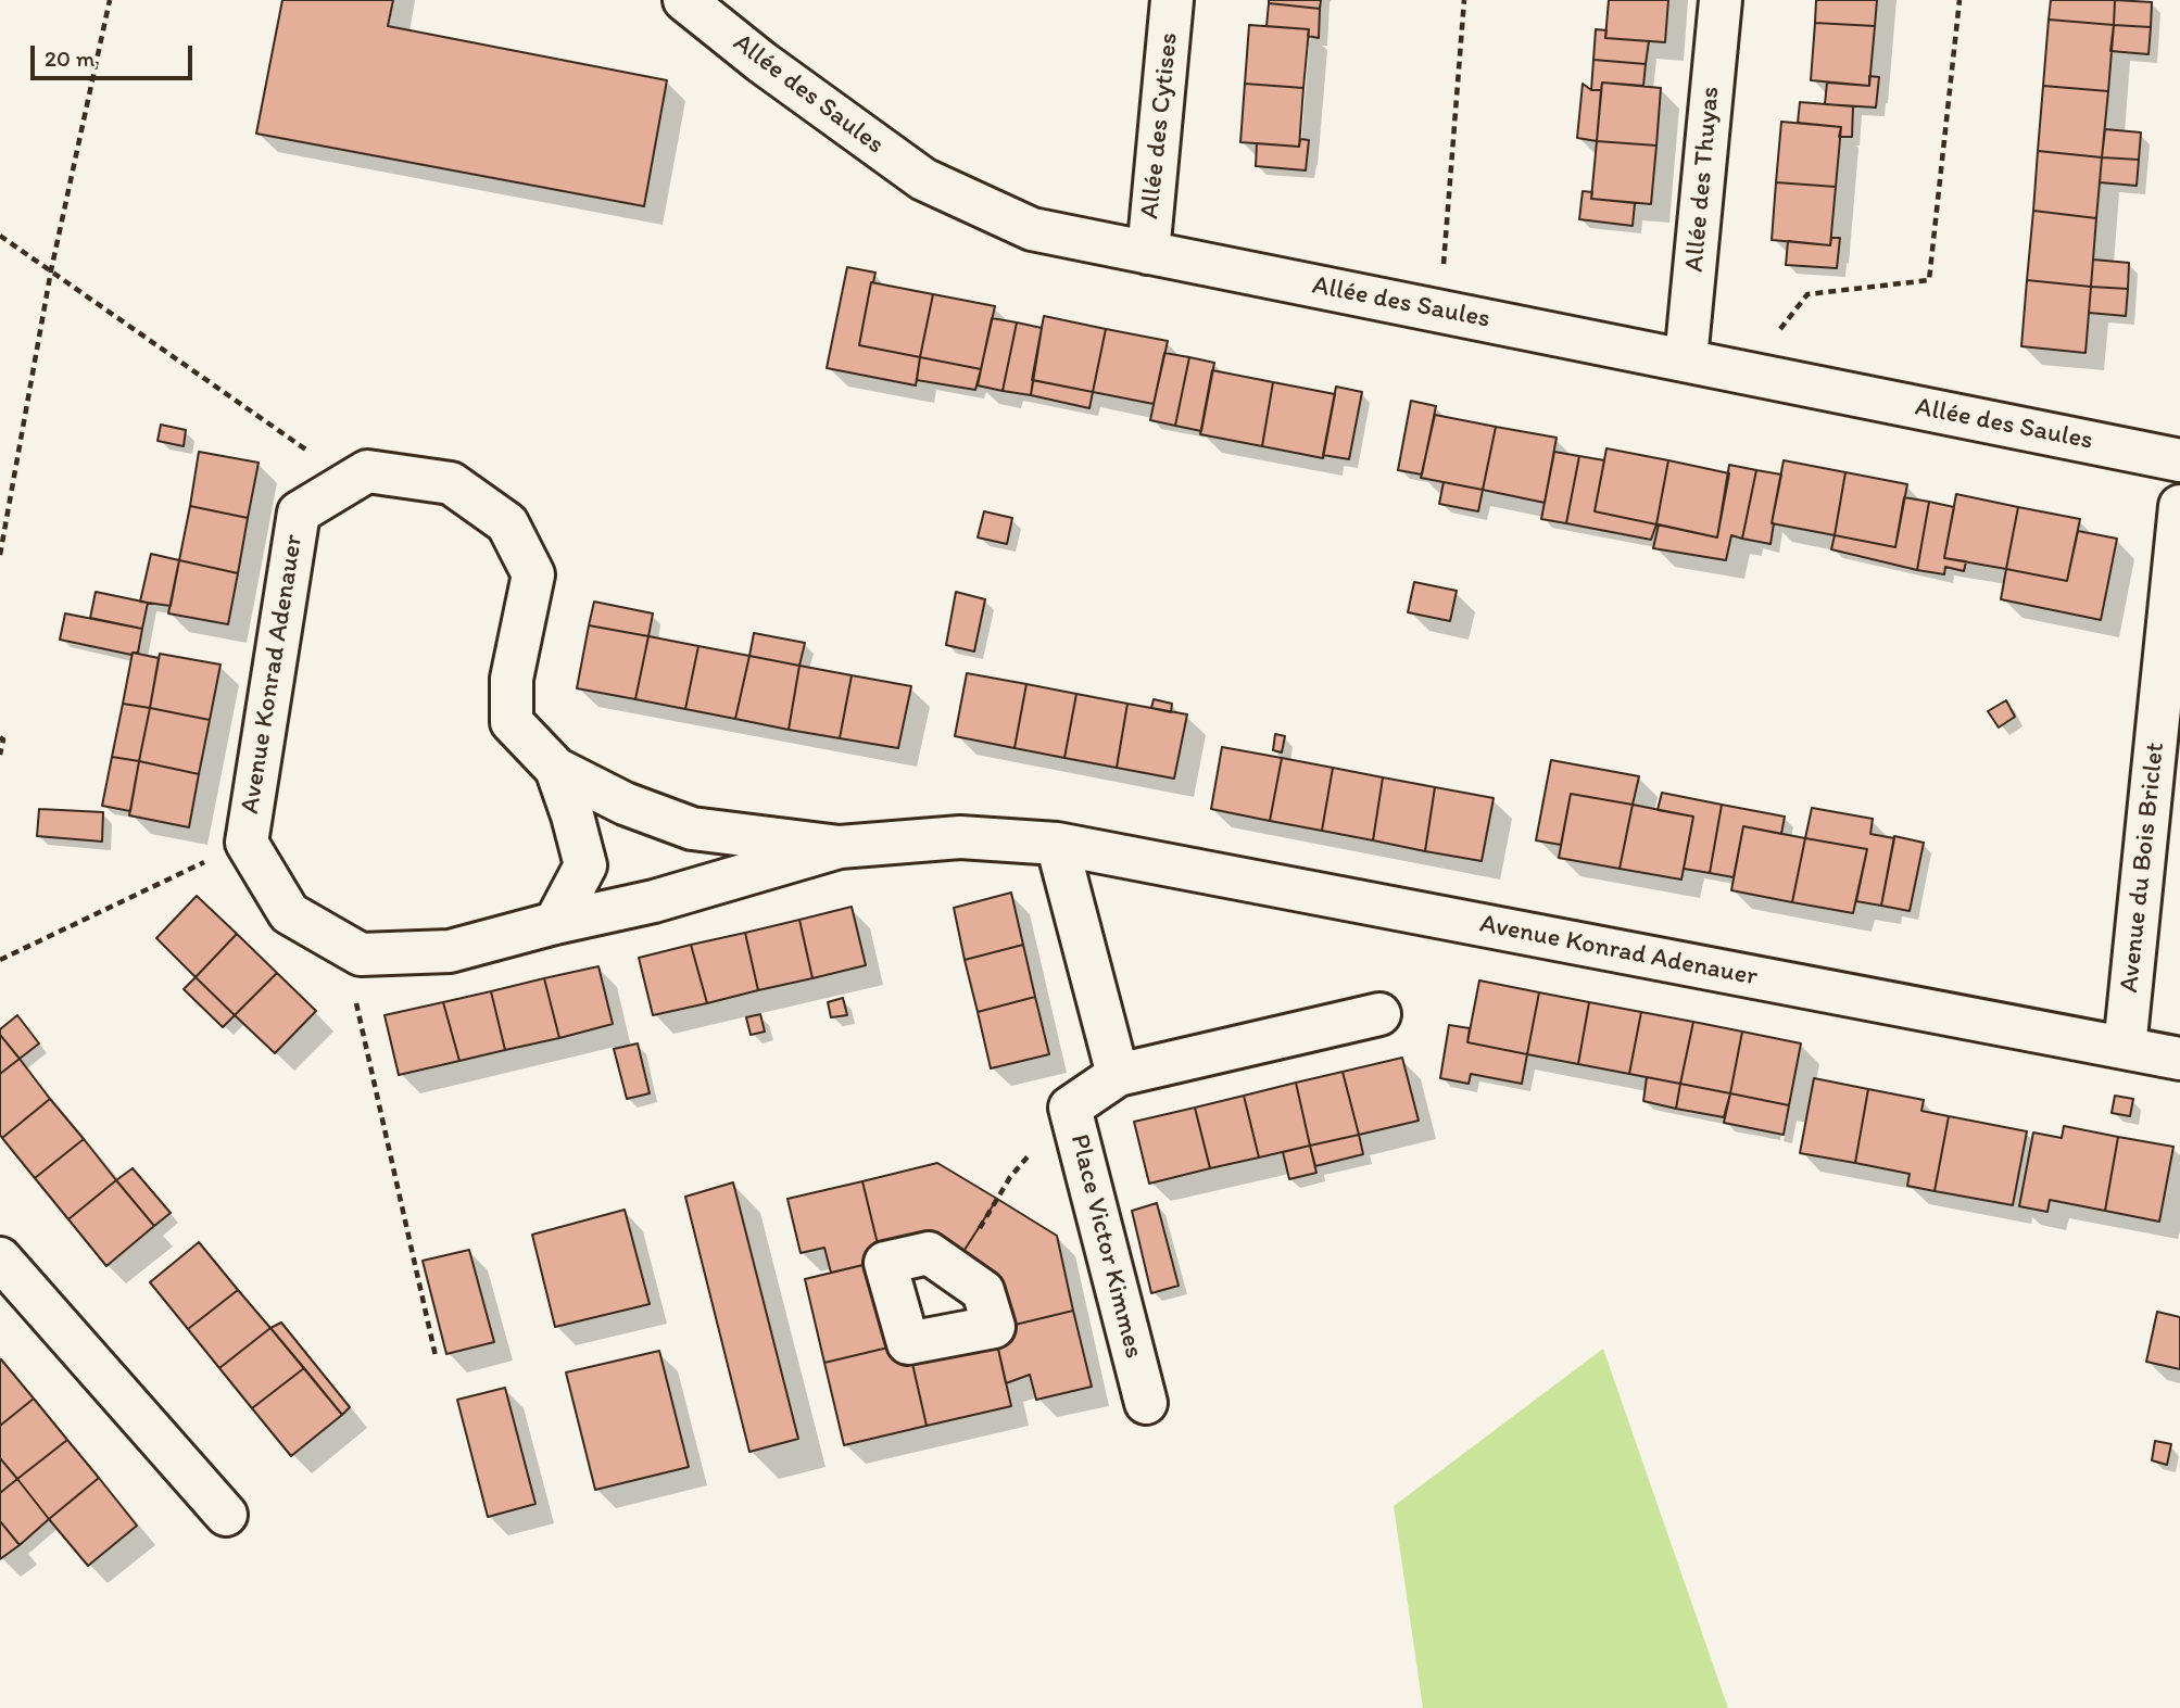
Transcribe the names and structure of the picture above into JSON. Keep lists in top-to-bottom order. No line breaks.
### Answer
{"streets":{"street":["Allée des Saules","Allée des Cytises","Allée des Thuyas","Avenue Konrad Adenauer","Avenue du Bois Briclet","Place Victor Kimmes"]},"crossings":[["Allée des Saules","Allée des Cytises"],["Allée des Saules","Allée des Thuyas"],["Avenue Konrad Adenauer","Avenue du Bois Briclet"]],"scale_bar":"20 m"}
